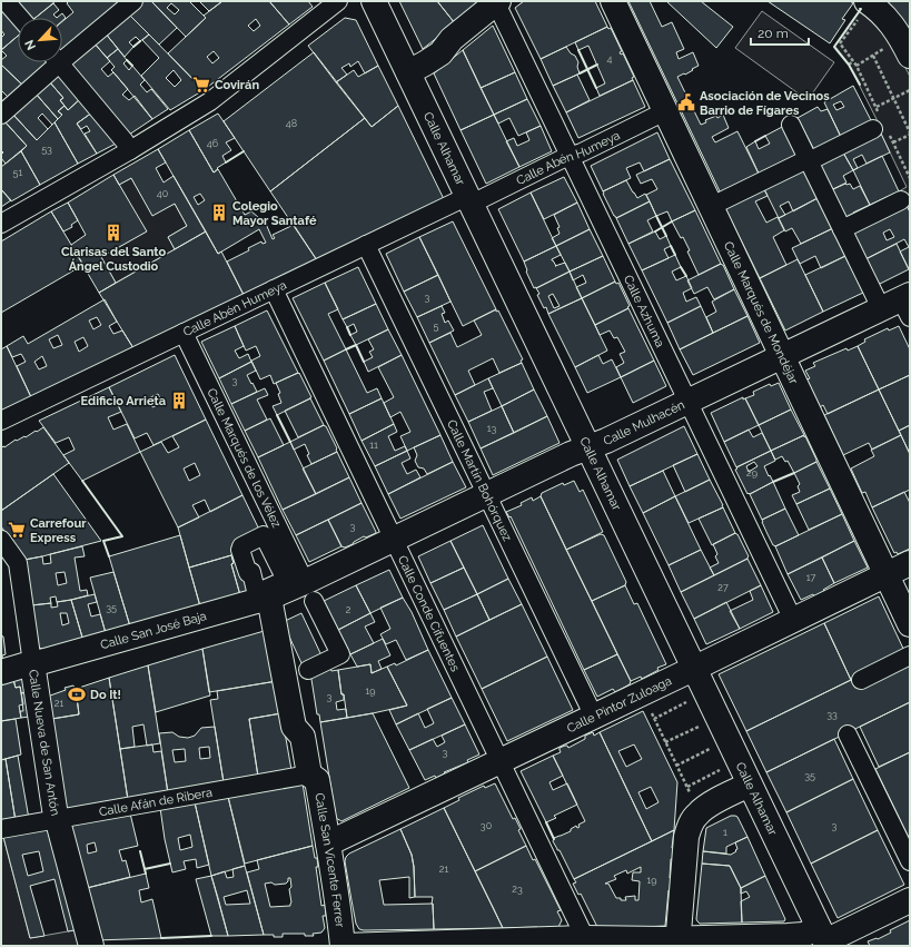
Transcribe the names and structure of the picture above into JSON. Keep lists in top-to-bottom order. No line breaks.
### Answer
{"streets":{"street":["Calle Alhamar","Calle Abén Humeya","Calle Azhuma","Calle Marqués de Mondéjar","Calle Mulhacén","Calle Marqués de los Vélez","Calle Martín Bohórquez","Calle Conde Cifuentes","Calle San José Baja","Calle Pintor Zuloaga","Calle Nueva de San Antón","Calle Afán de Ribera","Calle San Vicente Ferrer"]},"crossings":[["Calle Alhamar","Calle Abén Humeya"],["Calle Alhamar","Calle Mulhacén"],["Calle Alhamar","Calle Pintor Zuloaga"],["Calle Abén Humeya","Calle Azhuma"],["Calle Abén Humeya","Calle Marqués de Mondéjar"],["Calle Abén Humeya","Calle Marqués de los Vélez"],["Calle Abén Humeya","Calle Martín Bohórquez"],["Calle Abén Humeya","Calle Conde Cifuentes"],["Calle Azhuma","Calle Mulhacén"],["Calle Azhuma","Calle Pintor Zuloaga"],["Calle Marqués de Mondéjar","Calle Mulhacén"],["Calle Marqués de Mondéjar","Calle Pintor Zuloaga"],["Calle Mulhacén","Calle Marqués de los Vélez"],["Calle Mulhacén","Calle Martín Bohórquez"],["Calle Mulhacén","Calle Conde Cifuentes"],["Calle Mulhacén","Calle San José Baja"],["Calle Marqués de los Vélez","Calle San José Baja"],["Calle Martín Bohórquez","Calle Pintor Zuloaga"],["Calle Conde Cifuentes","Calle Pintor Zuloaga"],["Calle San José Baja","Calle Nueva de San Antón"],["Calle San José Baja","Calle San Vicente Ferrer"],["Calle Pintor Zuloaga","Calle San Vicente Ferrer"],["Calle Nueva de San Antón","Calle Afán de Ribera"],["Calle Afán de Ribera","Calle San Vicente Ferrer"]],"places":{"supermarket":["Covirán","Carrefour Express"],"public building":["Asociación de Vecinos Barrio de Fígares"],"building":["Colegio Mayor Santafé","Clarisas del Santo Ángel Custodio","Edificio Arrieta"],"sports":["Do It!"]},"house_numbers":["4","48","46","53","51","40","3","5","3","13","11","29","3","17","27","35","2","19","3","21","33","3","35","30","3","1","21","19","23"],"scale_bar":"20 m","north":"bottom left"}
